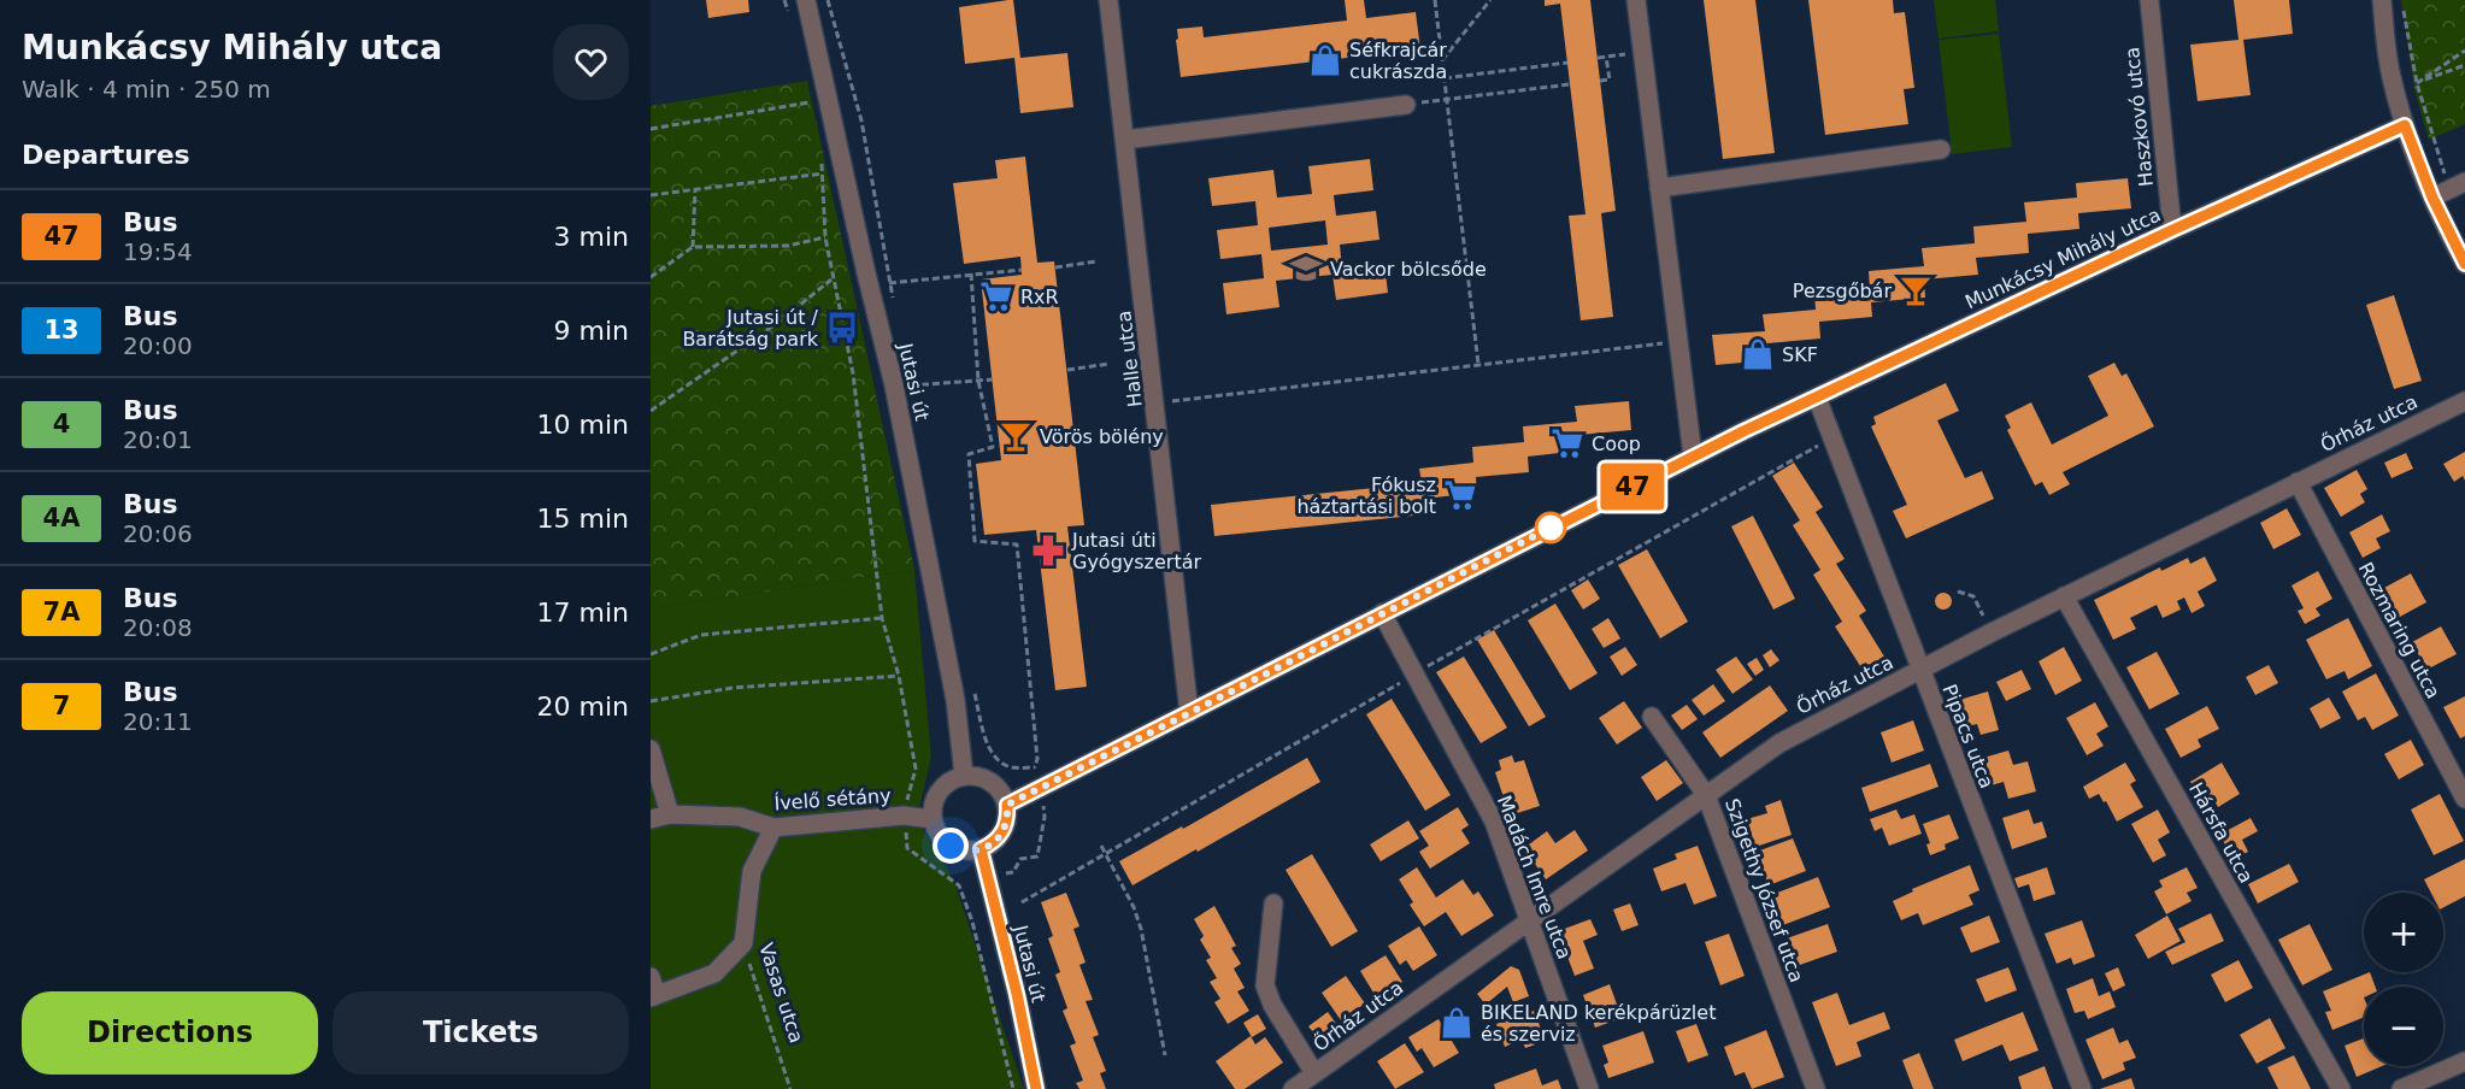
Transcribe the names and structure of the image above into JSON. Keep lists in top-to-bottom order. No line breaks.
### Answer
{"streets":{"street":["Haszkovó utca","Munkácsy Mihály utca","Halle utca","Jutasi út","Őrház utca","Rozmaring utca","Pipacs utca","Ívelő sétány","Hársfa utca","Madách Imre utca","Szigethy József utca","Vasas utca"]},"crossings":[["Haszkovó utca","Munkácsy Mihály utca"],["Munkácsy Mihály utca","Halle utca"],["Munkácsy Mihály utca","Jutasi út"],["Munkácsy Mihály utca","Pipacs utca"],["Munkácsy Mihály utca","Ívelő sétány"],["Munkácsy Mihály utca","Madách Imre utca"],["Jutasi út","Ívelő sétány"],["Őrház utca","Rozmaring utca"],["Őrház utca","Pipacs utca"],["Őrház utca","Hársfa utca"],["Őrház utca","Madách Imre utca"],["Őrház utca","Szigethy József utca"],["Ívelő sétány","Vasas utca"]],"places":{"shop":["Séfkrajcár cukrászda","SKF","BIKELAND kerékpárüzlet és szerviz"],"school or university":["Vackor bölcsőde"],"bar":["Pezsgőbár","Vörös bölény"],"supermarket":["RxR","Coop","Fókusz háztartási bolt"],"bus stop":["Jutasi út / Barátság park"],"pharmacy":["Jutasi úti Gyógyszertár"]},"lines":["bus line 47"],"page":{"heading":[["Munkácsy Mihály utca","Walk · 4 min · 250 m"],"Departures"],"on_map":"47","list":[{"mark":"47","name":"Bus","note":"19:54","value":"3 min"},{"mark":"13","name":"Bus","note":"20:00","value":"9 min"},{"mark":"4","name":"Bus","note":"20:01","value":"10 min"},{"mark":"4A","name":"Bus","note":"20:06","value":"15 min"},{"mark":"7A","name":"Bus","note":"20:08","value":"17 min"},{"mark":"7","name":"Bus","note":"20:11","value":"20 min"}],"map_buttons":["+","−"],"buttons":["Directions","Tickets"]}}
